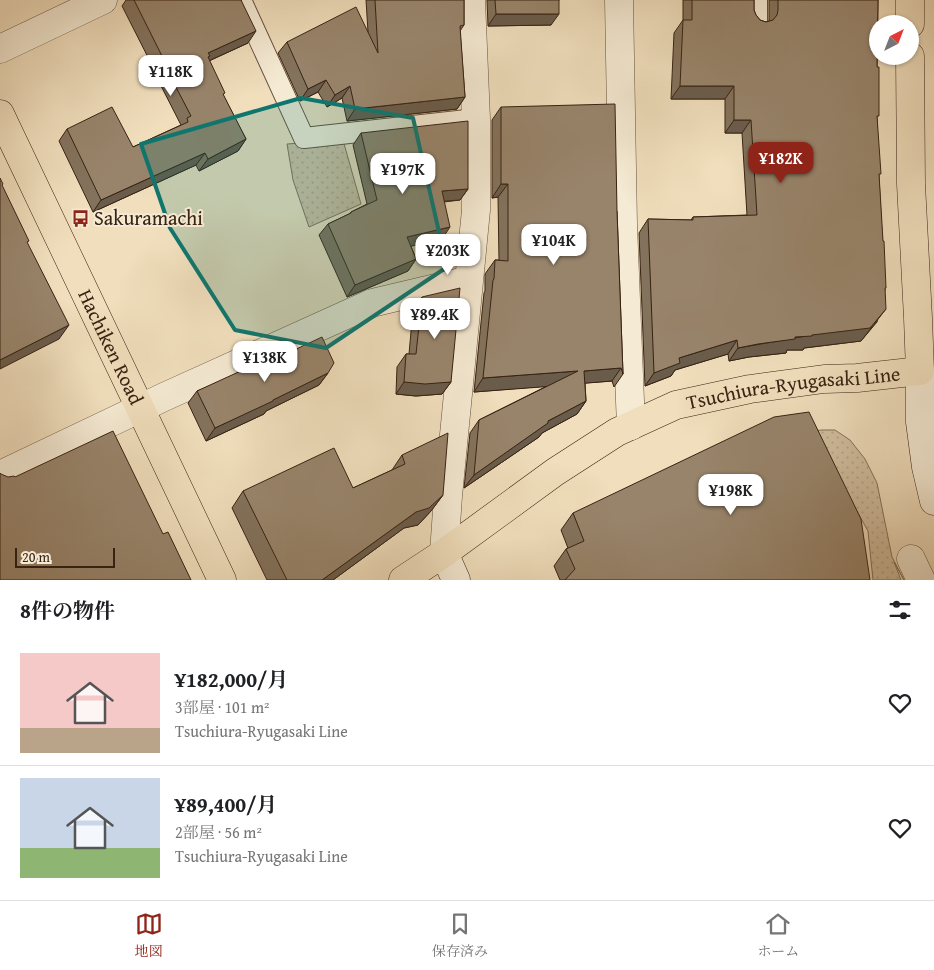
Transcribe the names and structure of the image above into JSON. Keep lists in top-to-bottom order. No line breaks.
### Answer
{"streets":{"main road":["Hachiken Road","Tsuchiura-Ryugasaki Line"]},"places":{"bus stop":["Sakuramachi"]},"scale_bar":"20 m","north":"top right","page":{"price":["¥118K","¥182K","¥197K","¥104K","¥203K","¥89.4K","¥138K","¥198K"],"scale":"20 m","heading":"8件の物件","list":[{"name":"¥182,000/月","note":"3部屋 · 101 m² · Tsuchiura-Ryugasaki Line"},{"name":"¥89,400/月","note":"2部屋 · 56 m² · Tsuchiura-Ryugasaki Line"}],"tabs":["地図","保存済み","ホーム"]}}
